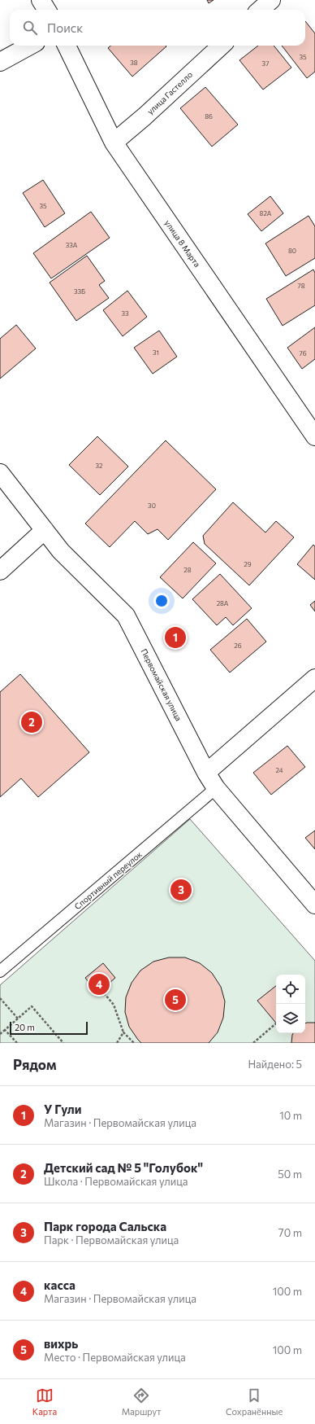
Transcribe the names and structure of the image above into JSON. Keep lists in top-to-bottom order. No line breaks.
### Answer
{"streets":{"street":["улица Гастелло","улица 8 Марта","Первомайская улица"],"lane":["Спортивный переулок"]},"crossings":[["улица Гастелло","улица 8 Марта"],["Первомайская улица","Спортивный переулок"]],"house_numbers":["35","38","37","86","35","82А","33А","80","78","33Б","33","31","76","32","30","29","28","28А","26","24"],"scale_bar":"20 m","page":{"search":"Поиск","pins":["1","2","3","4","5"],"scale":"20 m","heading":["Рядом","Найдено: 5"],"list":[{"mark":"1","name":"У Гули","note":"Магазин · Первомайская улица","value":"10 m"},{"mark":"2","name":"Детский сад № 5 \"Голубок\"","note":"Школа · Первомайская улица","value":"50 m"},{"mark":"3","name":"Парк города Сальска","note":"Парк · Первомайская улица","value":"70 m"},{"mark":"4","name":"касса","note":"Магазин · Первомайская улица","value":"100 m"},{"mark":"5","name":"вихрь","note":"Место · Первомайская улица","value":"100 m"}],"nav":["Карта","Маршрут","Сохранённые"]}}
